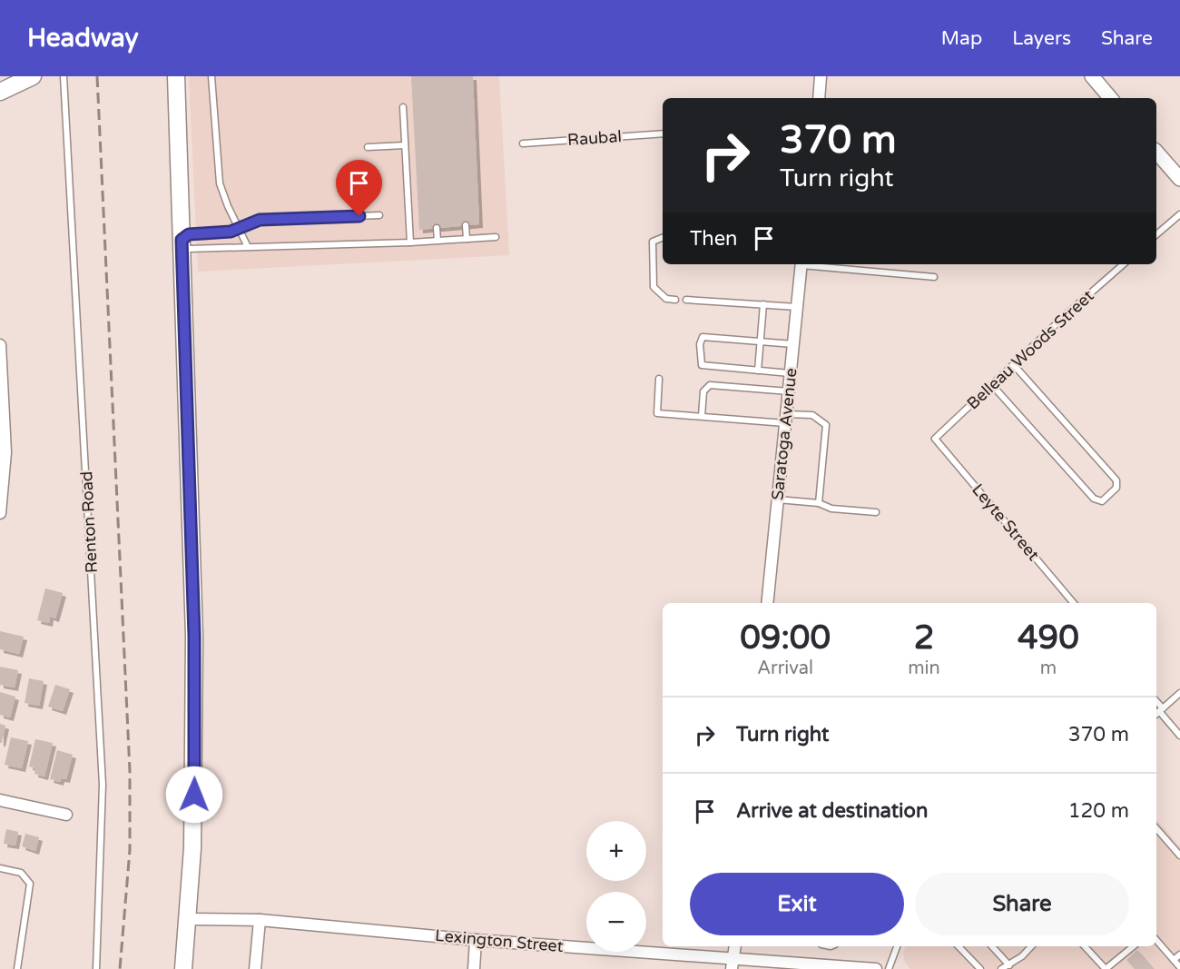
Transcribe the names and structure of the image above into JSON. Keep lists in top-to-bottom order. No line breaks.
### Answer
{"streets":{"street":["Saratoga Avenue","Lexington Street"],"lane":["Raubal","Belleau Woods Street","Renton Road","Leyte Street"]},"crossings":[["Belleau Woods Street","Leyte Street"]],"page":{"header":"Headway","nav":["Map","Layers","Share"],"turn":["370 m","Turn right"],"then":"Then","eta":["09:00","Arrival","2","min","490","m"],"list":[{"name":"Turn right","value":"370 m"},{"name":"Arrive at destination","value":"120 m"}],"map_buttons":["+","−"],"buttons":["Exit","Share"]}}
